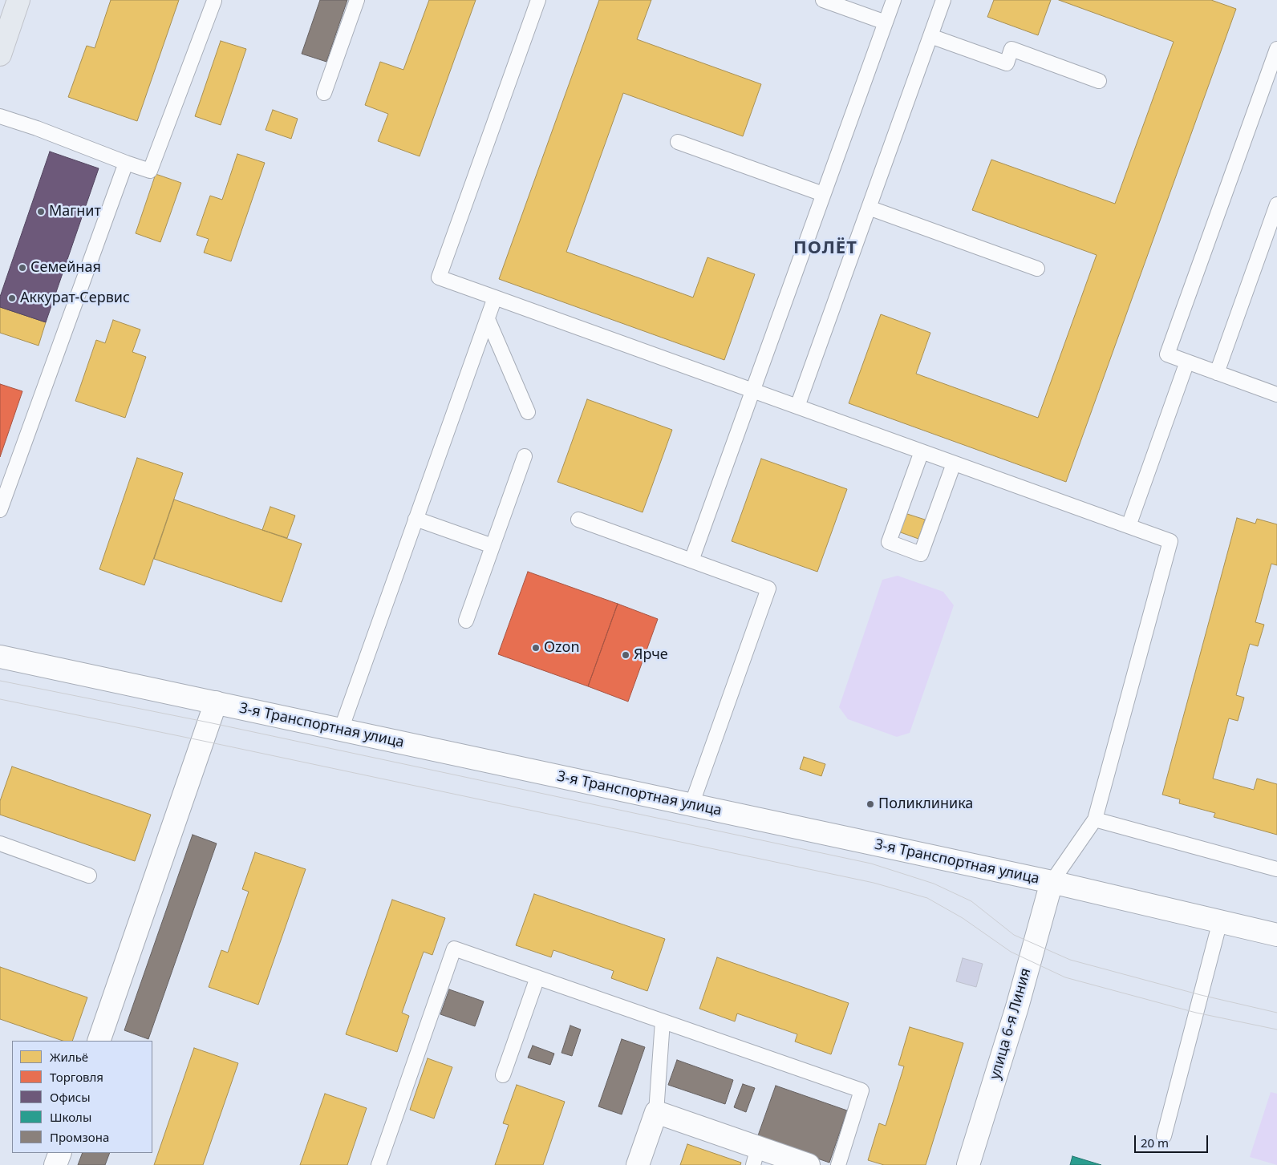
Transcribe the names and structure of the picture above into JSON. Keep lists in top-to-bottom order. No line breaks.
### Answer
{"streets":{"main road":["3-я Транспортная улица","улица 6-я Линия"]},"crossings":[["3-я Транспортная улица","улица 6-я Линия"]],"districts":["ПОЛЁТ"],"places":["Магнит","Семейная","Аккурат-Сервис","Ozon","Ярче","Поликлиника"],"legend":["Жильё","Торговля","Офисы","Школы","Промзона"],"scale_bar":"20 m"}
